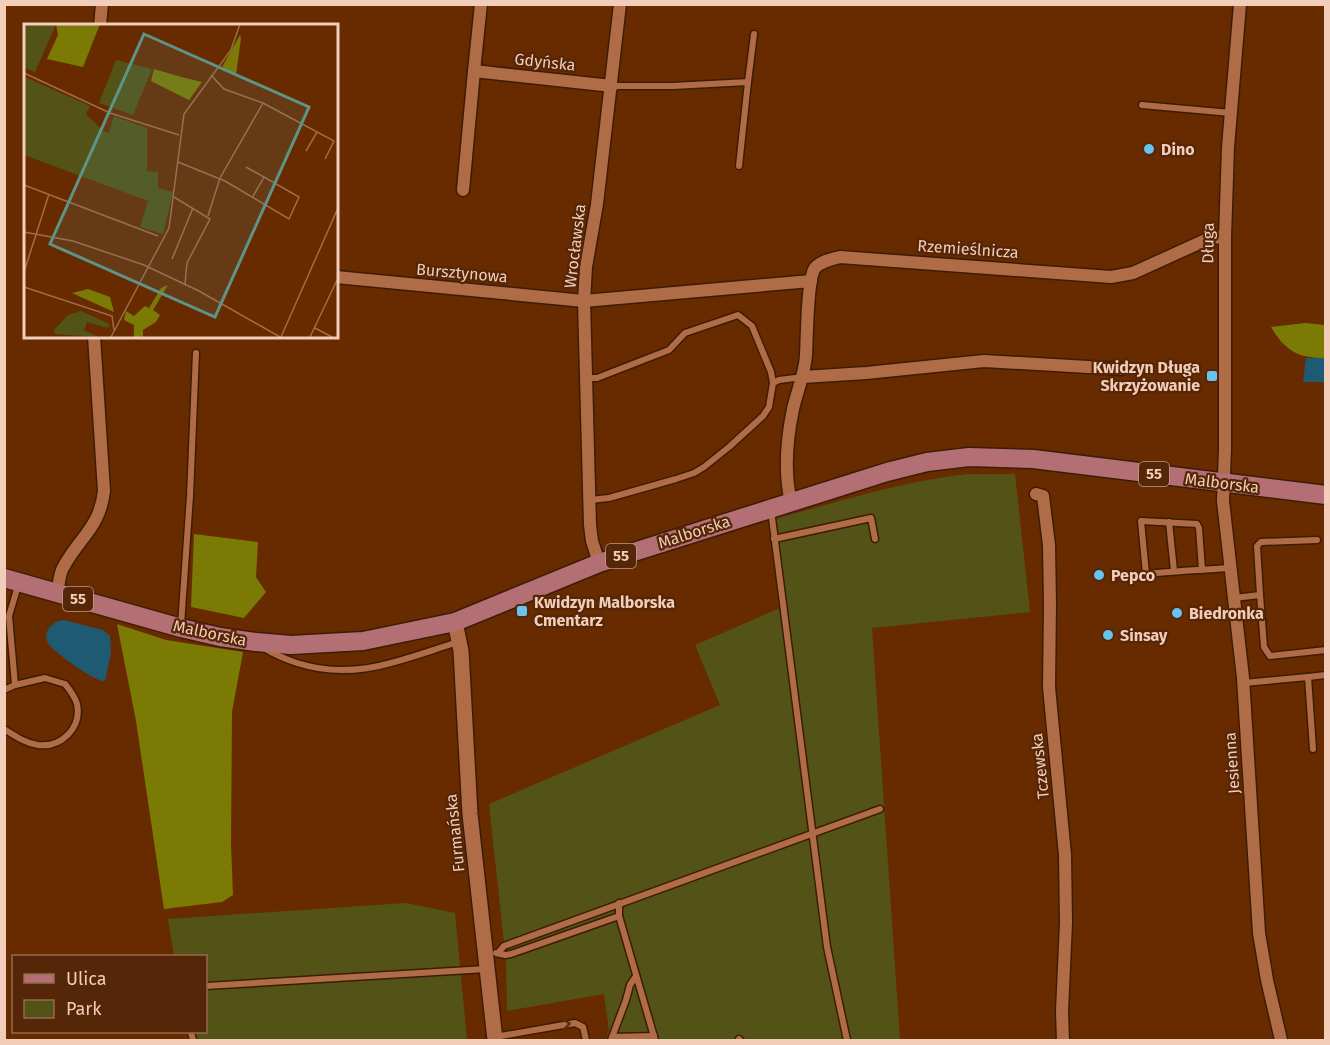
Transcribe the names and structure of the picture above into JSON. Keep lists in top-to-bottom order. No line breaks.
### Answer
{"streets":{"main road":["55","Malborska"],"street":["Gdyńska","Długa","Wrocławska","Rzemieślnicza","Bursztynowa","Jesienna","Tczewska","Furmańska"]},"crossings":[["Gdyńska","Wrocławska"],["Długa","Rzemieślnicza"],["Długa","Malborska"],["Długa","Jesienna"],["Wrocławska","Bursztynowa"],["Wrocławska","Malborska"],["Rzemieślnicza","Bursztynowa"],["Malborska","Jesienna"],["Malborska","Furmańska"]],"places":{"other":["Dino","Pepco","Biedronka","Sinsay"],"transit":["Kwidzyn Długa Skrzyżowanie","Kwidzyn Malborska Cmentarz"]},"legend":["Ulica","Park"]}
